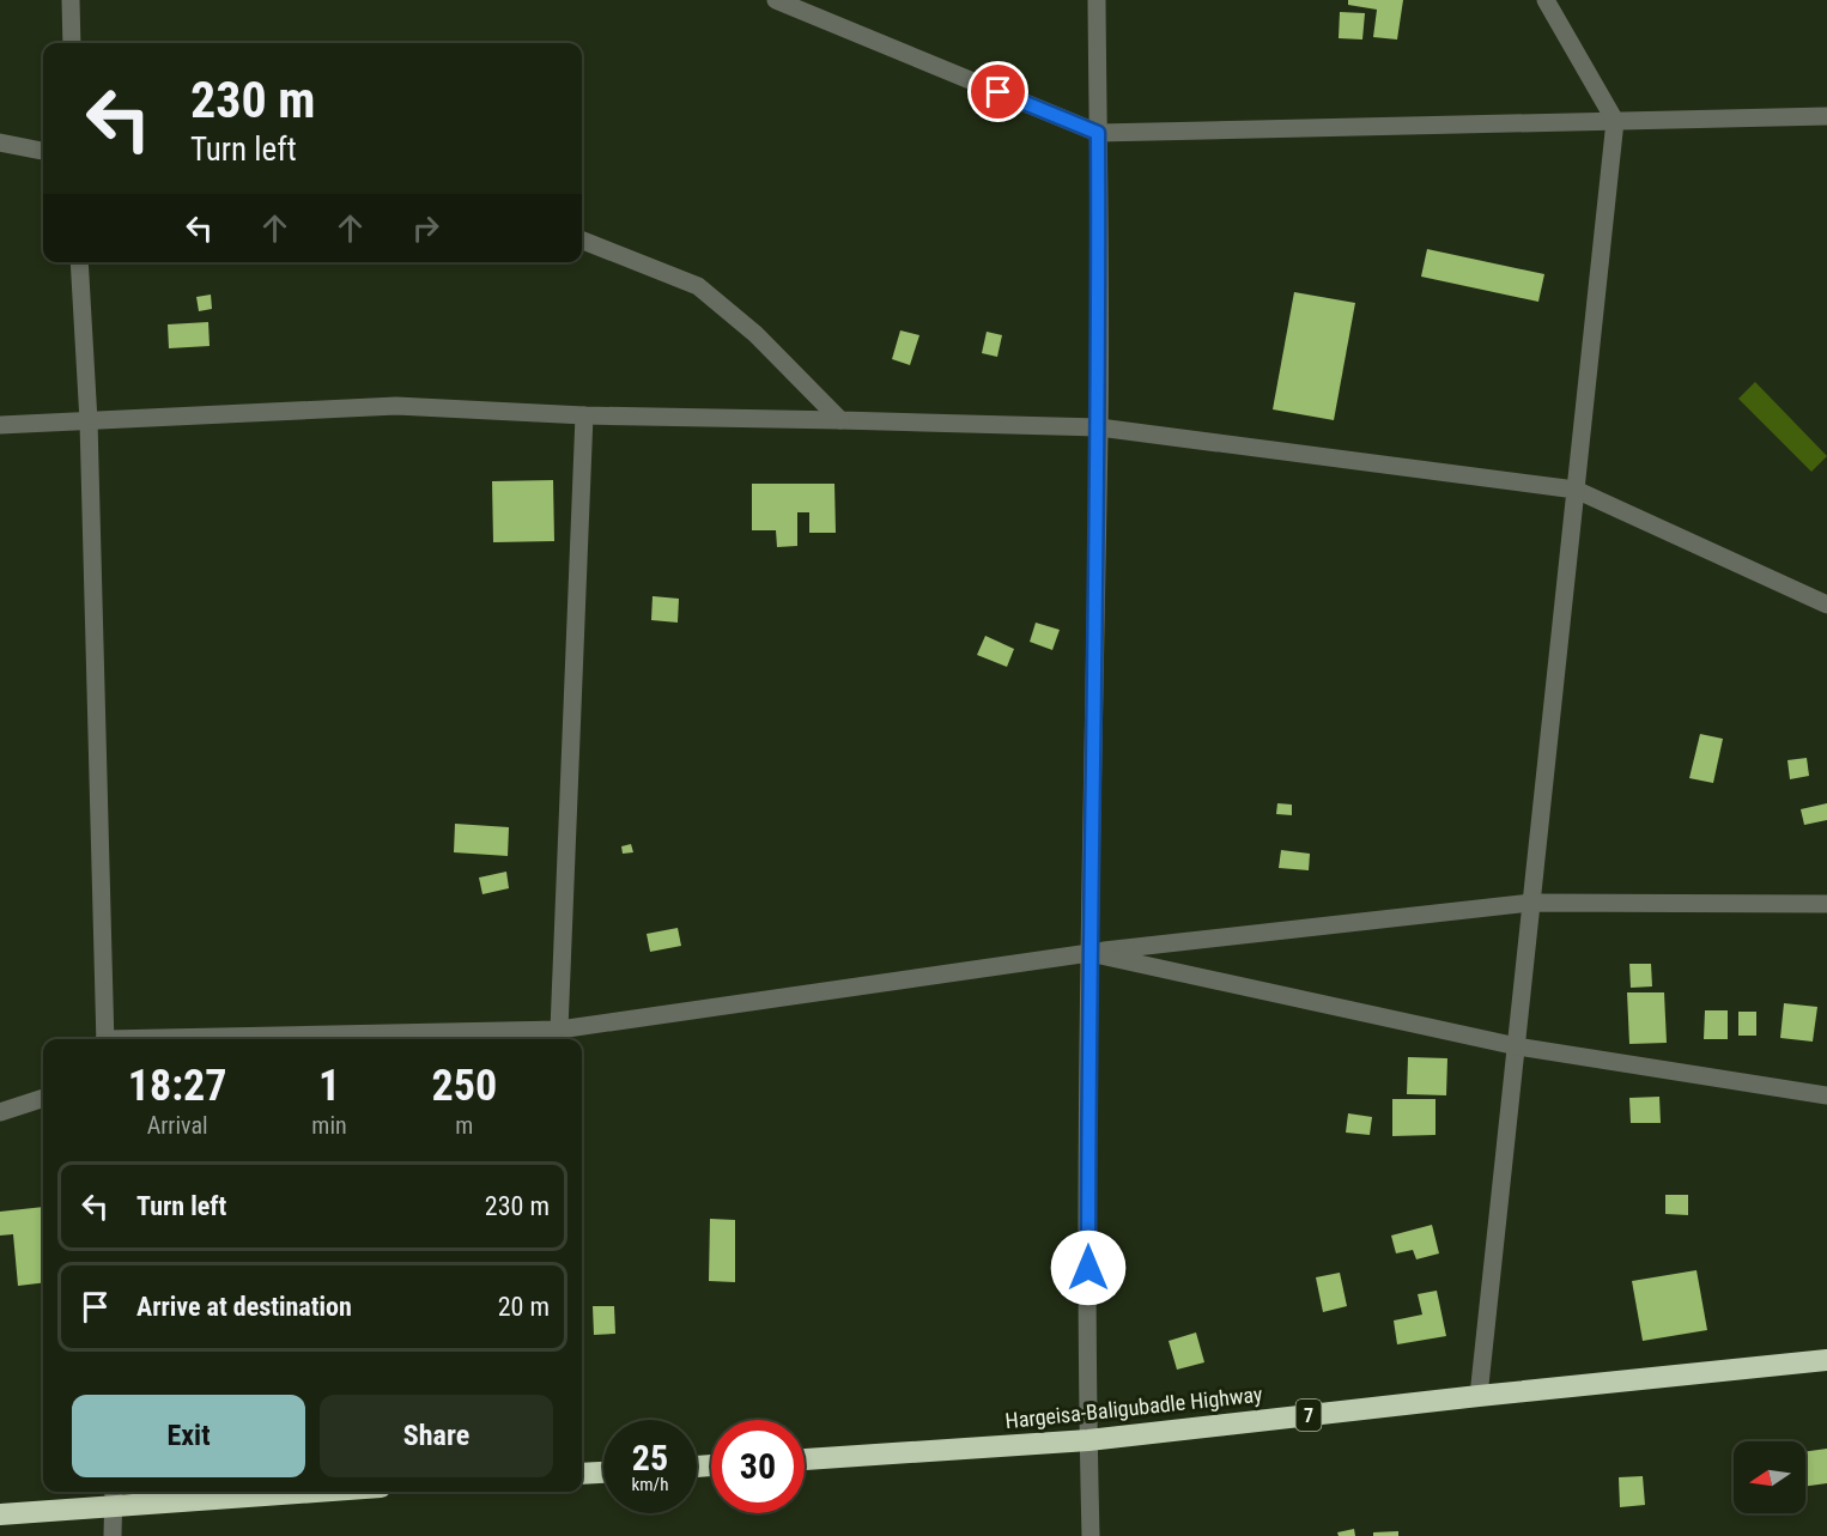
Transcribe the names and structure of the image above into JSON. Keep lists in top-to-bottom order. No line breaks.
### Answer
{"streets":{"highway":["Hargeisa-Baligubadle Highway","7"]},"north":"left","page":{"turn":["230 m","Turn left"],"eta":["18:27","Arrival","1","min","250","m"],"list":[{"name":"Turn left","value":"230 m"},{"name":"Arrive at destination","value":"20 m"}],"buttons":["Exit","Share"],"speed":"25 km/h","limit":"30"}}
